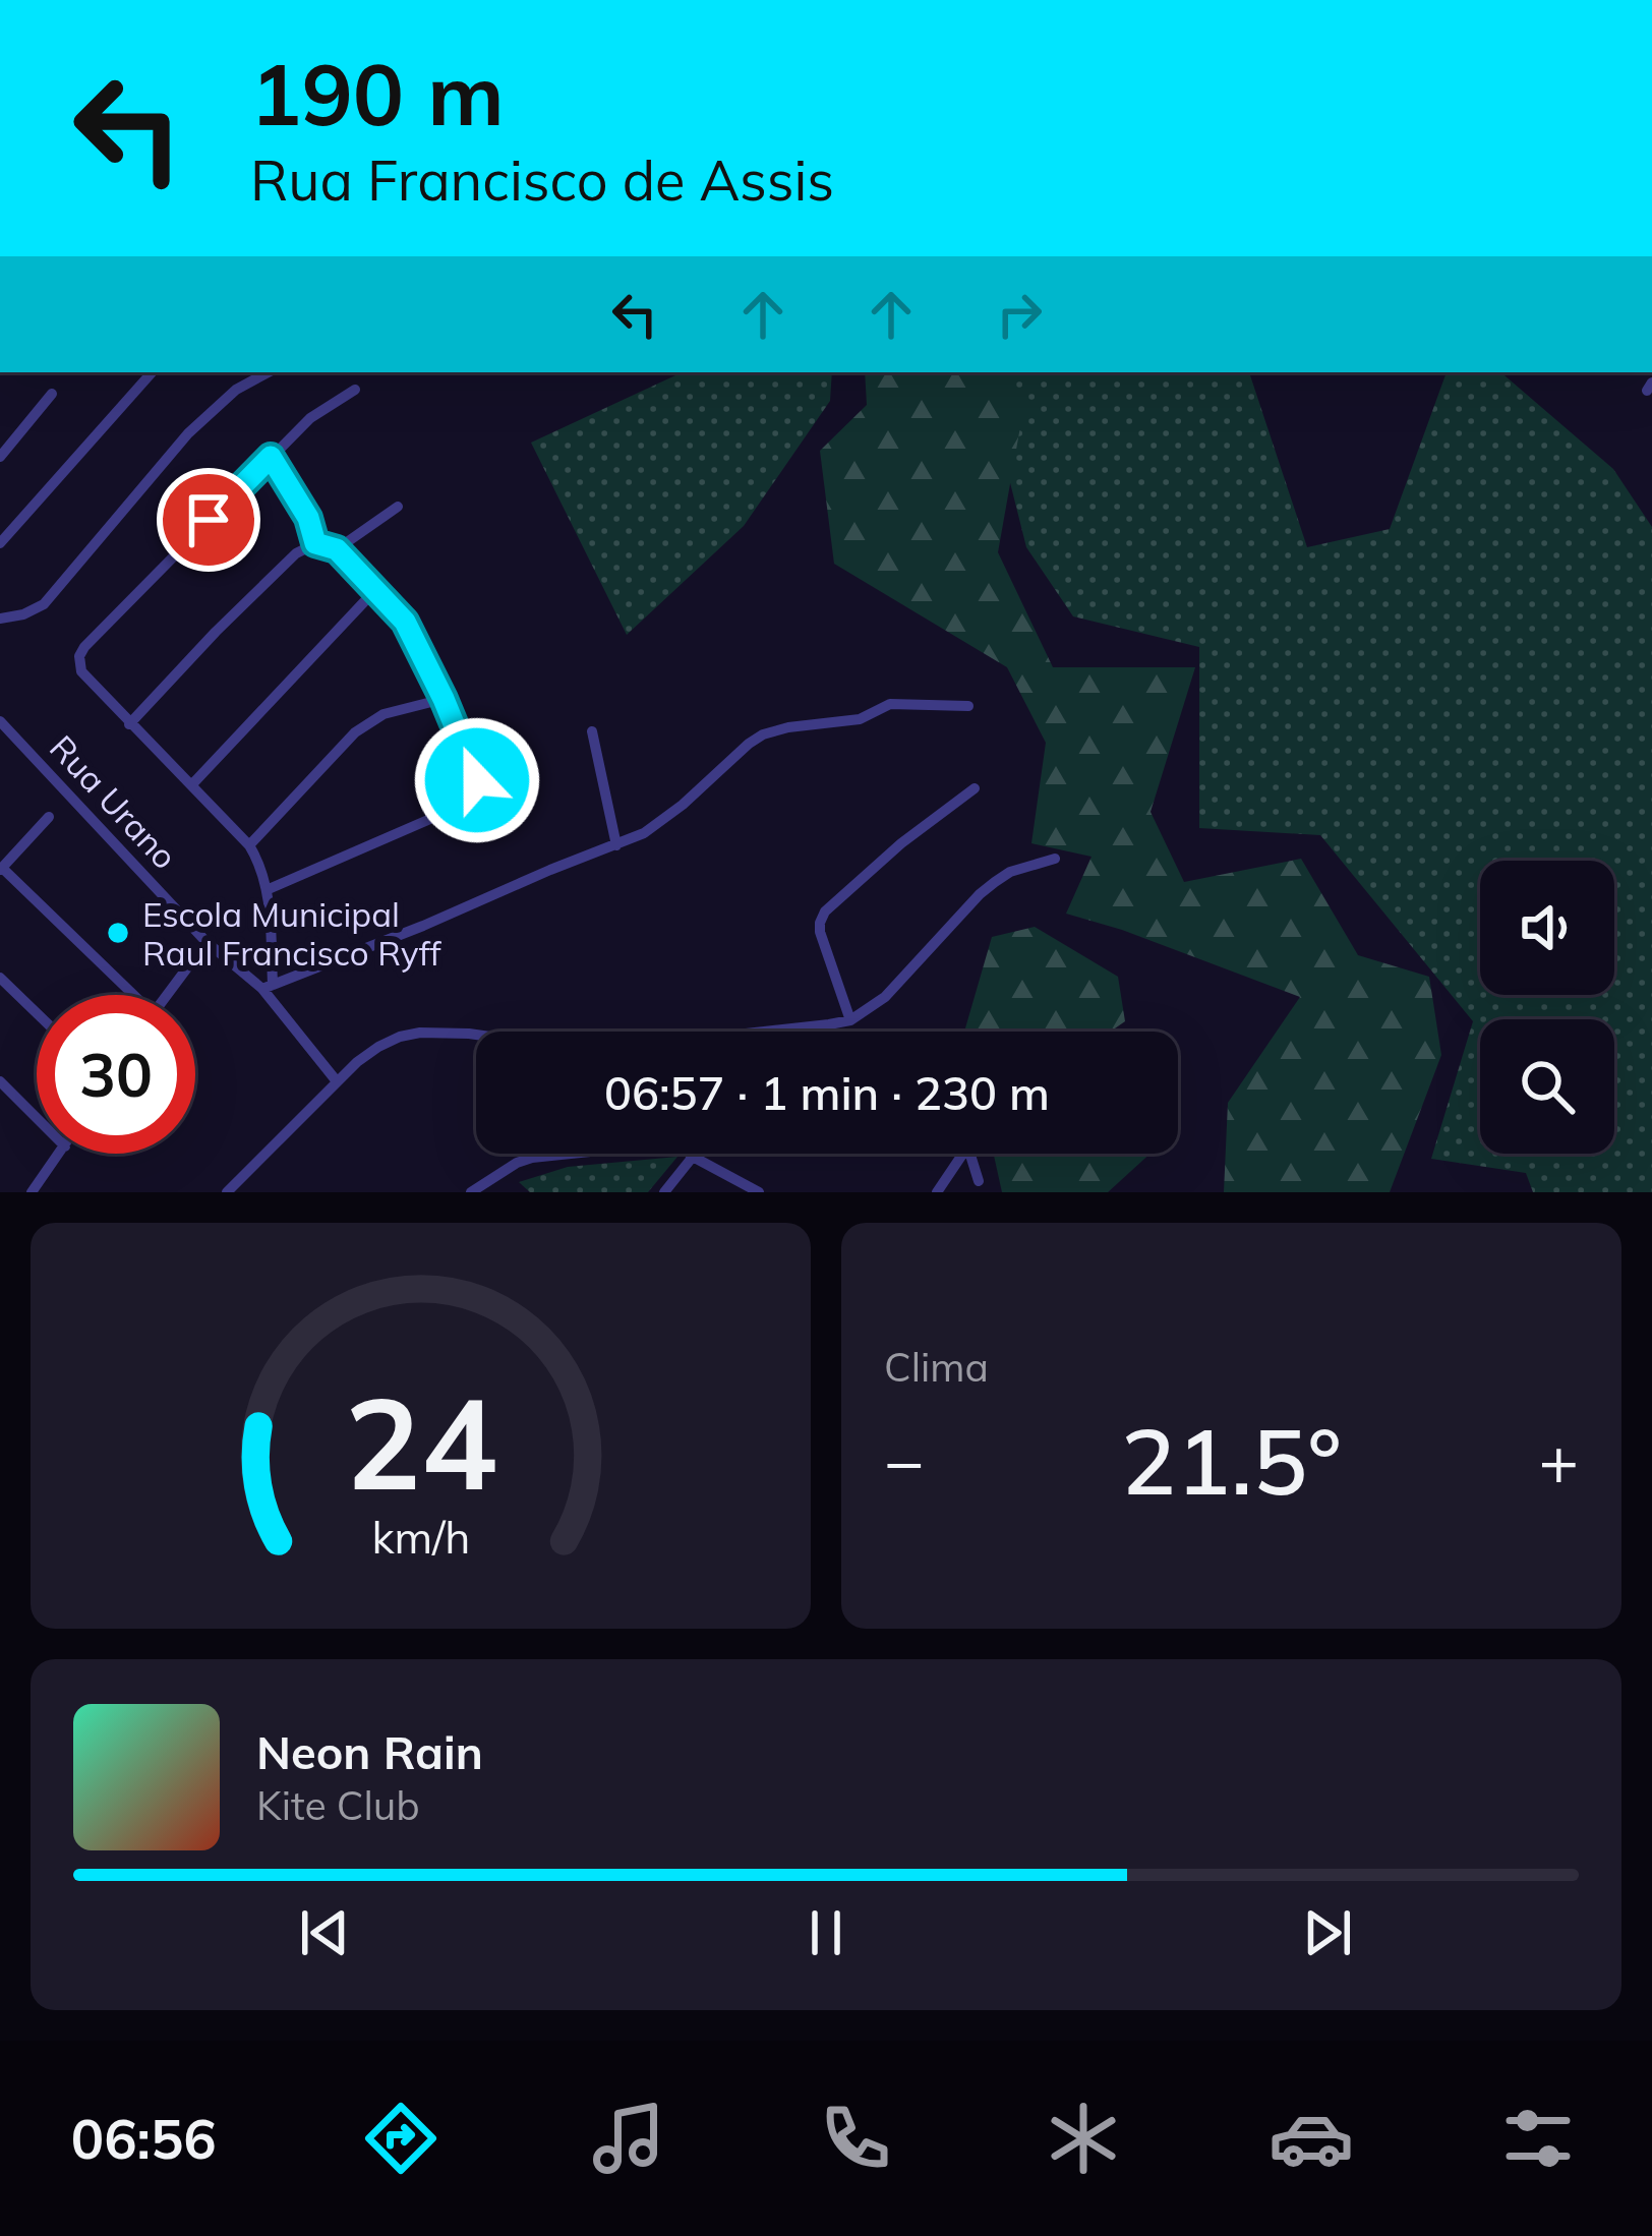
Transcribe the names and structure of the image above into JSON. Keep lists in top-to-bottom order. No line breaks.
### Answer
{"streets":{"street":["Rua Urano"]},"places":["Escola Municipal Raul Francisco Ryff"],"page":{"turn":["190 m","Rua Francisco de Assis"],"limit":"30","trip":"06:57 · 1 min · 230 m","tile":"Clima","heat":["−","21.5°","+"],"song":["Neon Rain","Kite Club"],"tabs":"06:56","gauge":["24","km/h"]}}
